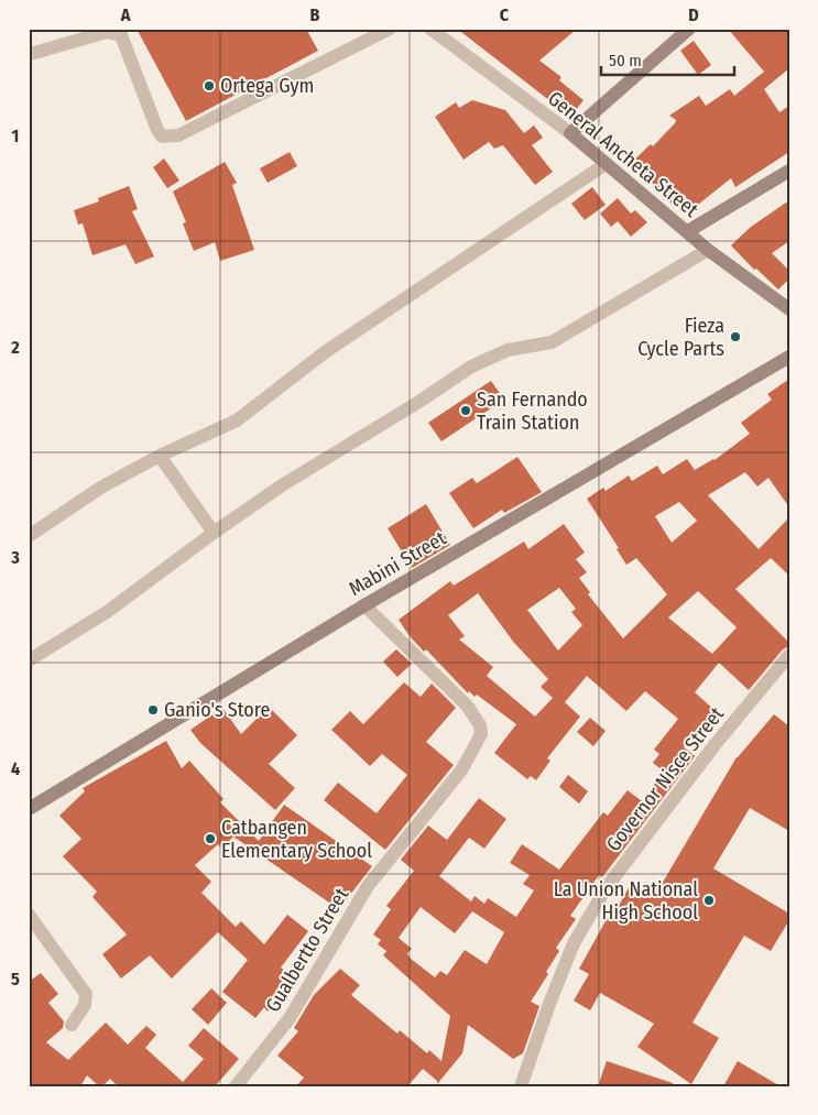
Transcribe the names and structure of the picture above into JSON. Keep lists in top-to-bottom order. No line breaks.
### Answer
{"streets":{"main road":["General Ancheta Street","Mabini Street"],"street":["Governor Nisce Street","Gualbertto Street"]},"crossings":[["Mabini Street","Gualbertto Street"]],"places":["Ortega Gym","Fieza Cycle Parts","San Fernando Train Station","Ganio's Store","Catbangen Elementary School","La Union National High School"],"scale_bar":"50 m","grid":{"columns":["A","B","C","D"],"rows":["1","2","3","4","5"]}}
